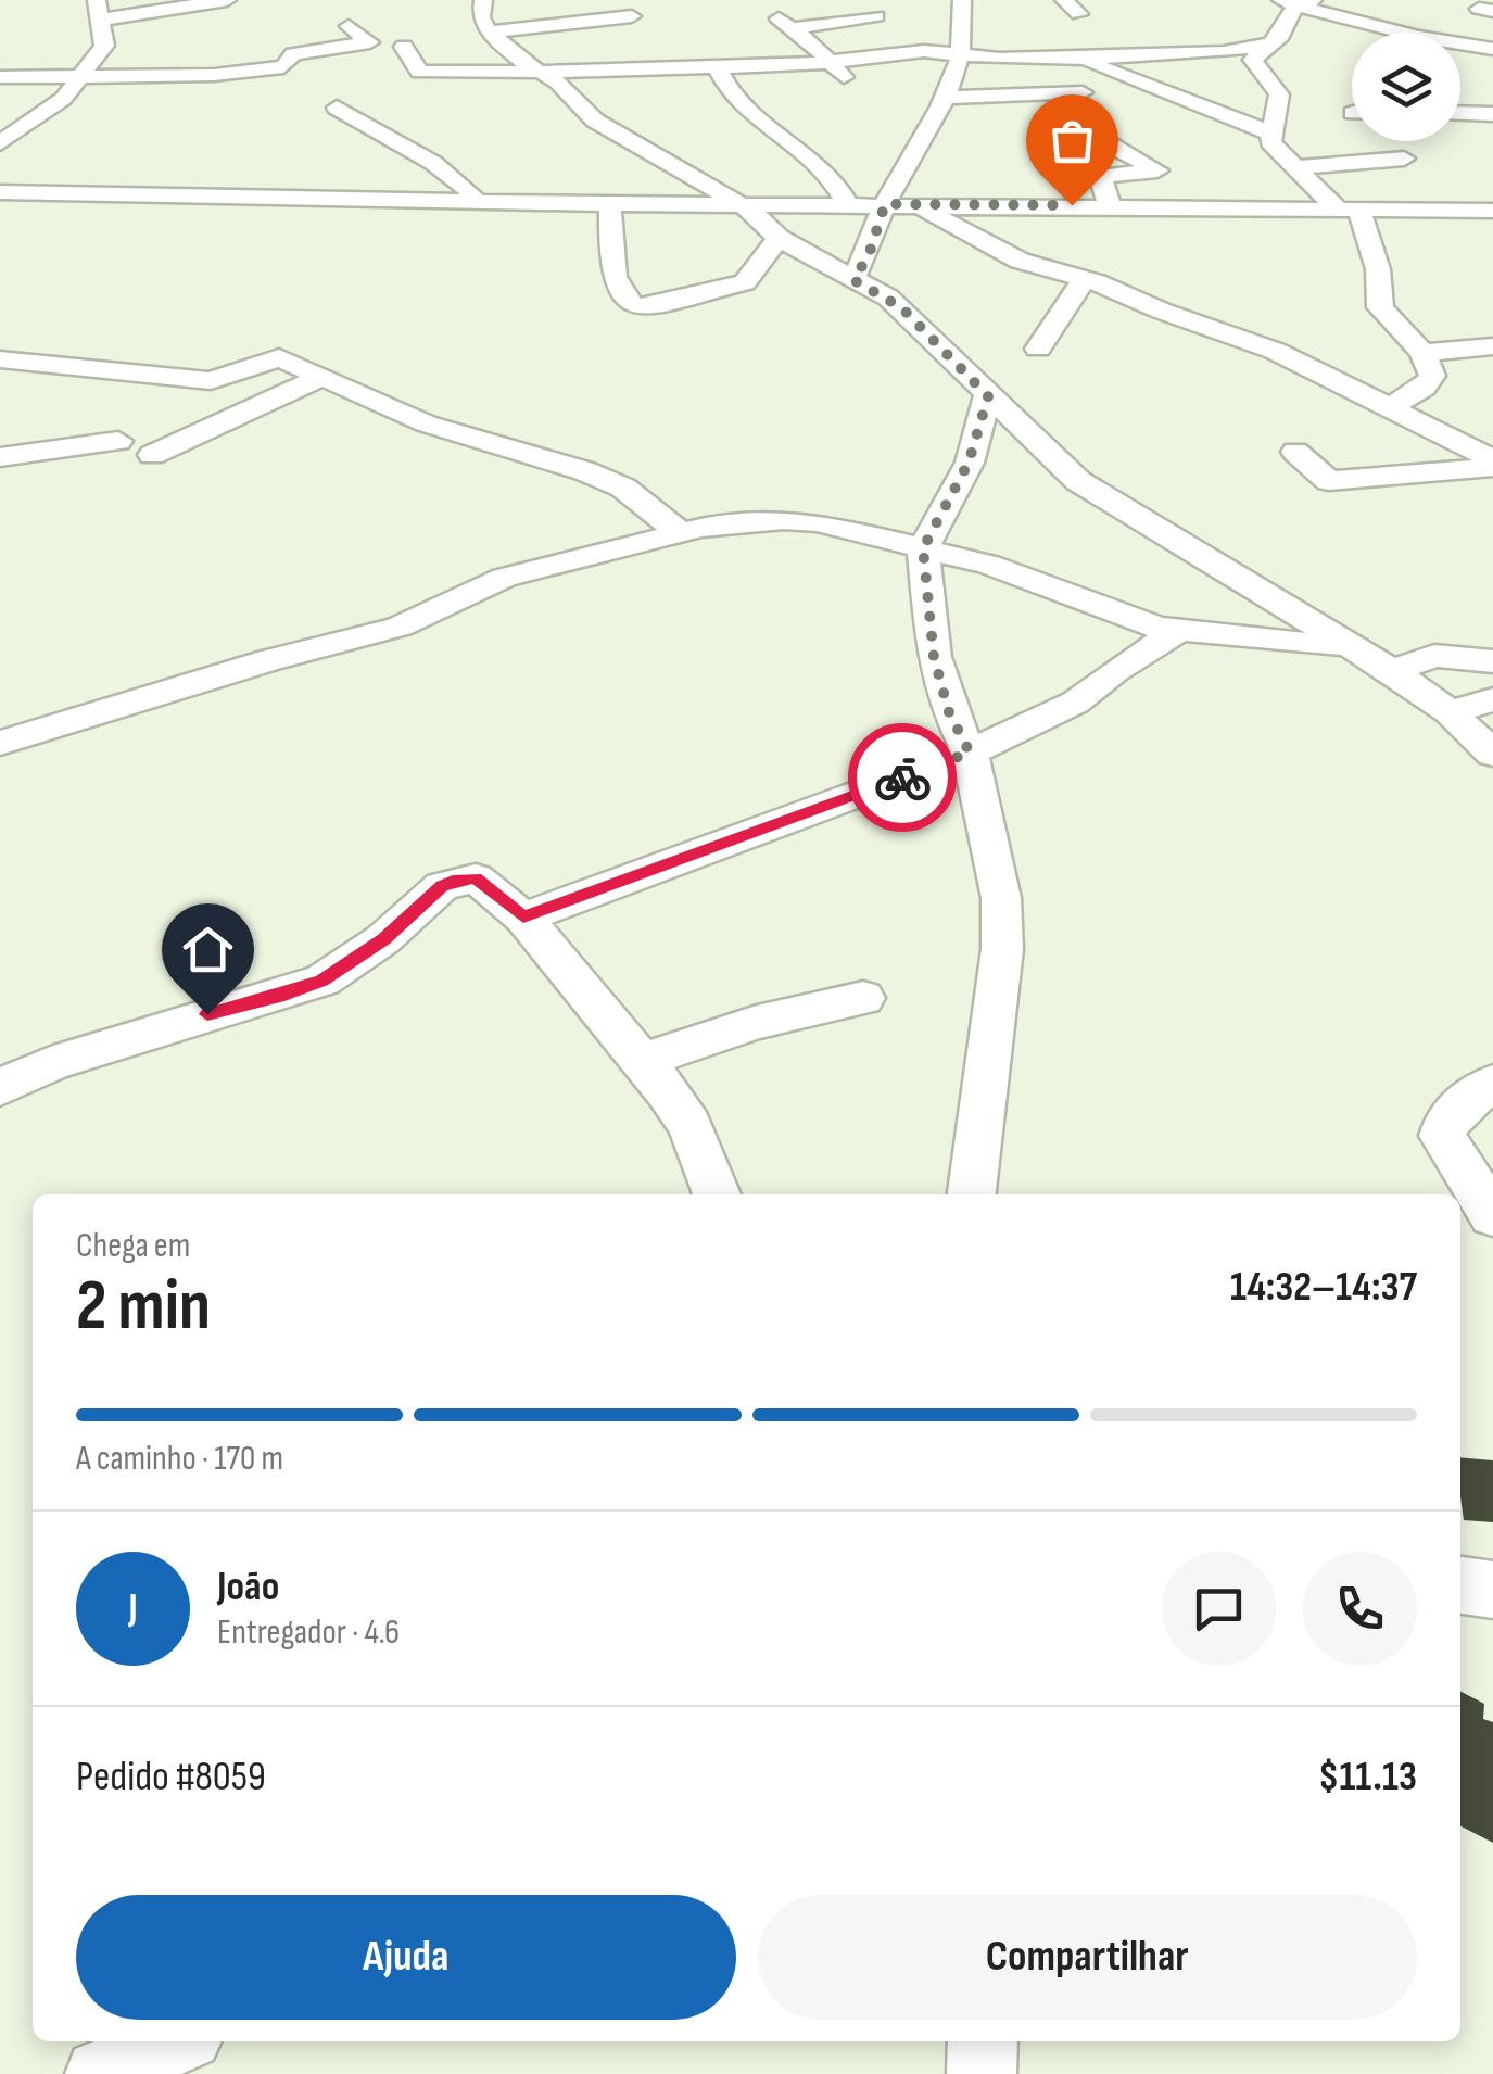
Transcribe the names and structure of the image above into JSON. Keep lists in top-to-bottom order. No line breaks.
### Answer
{"page":{"heading":["2 min","Chega em","14:32–14:37"],"panel":["João","Entregador · 4.6","Pedido #8059","$11.13"],"bar":"A caminho · 170 m","round":"J","buttons":["Ajuda","Compartilhar"]}}
